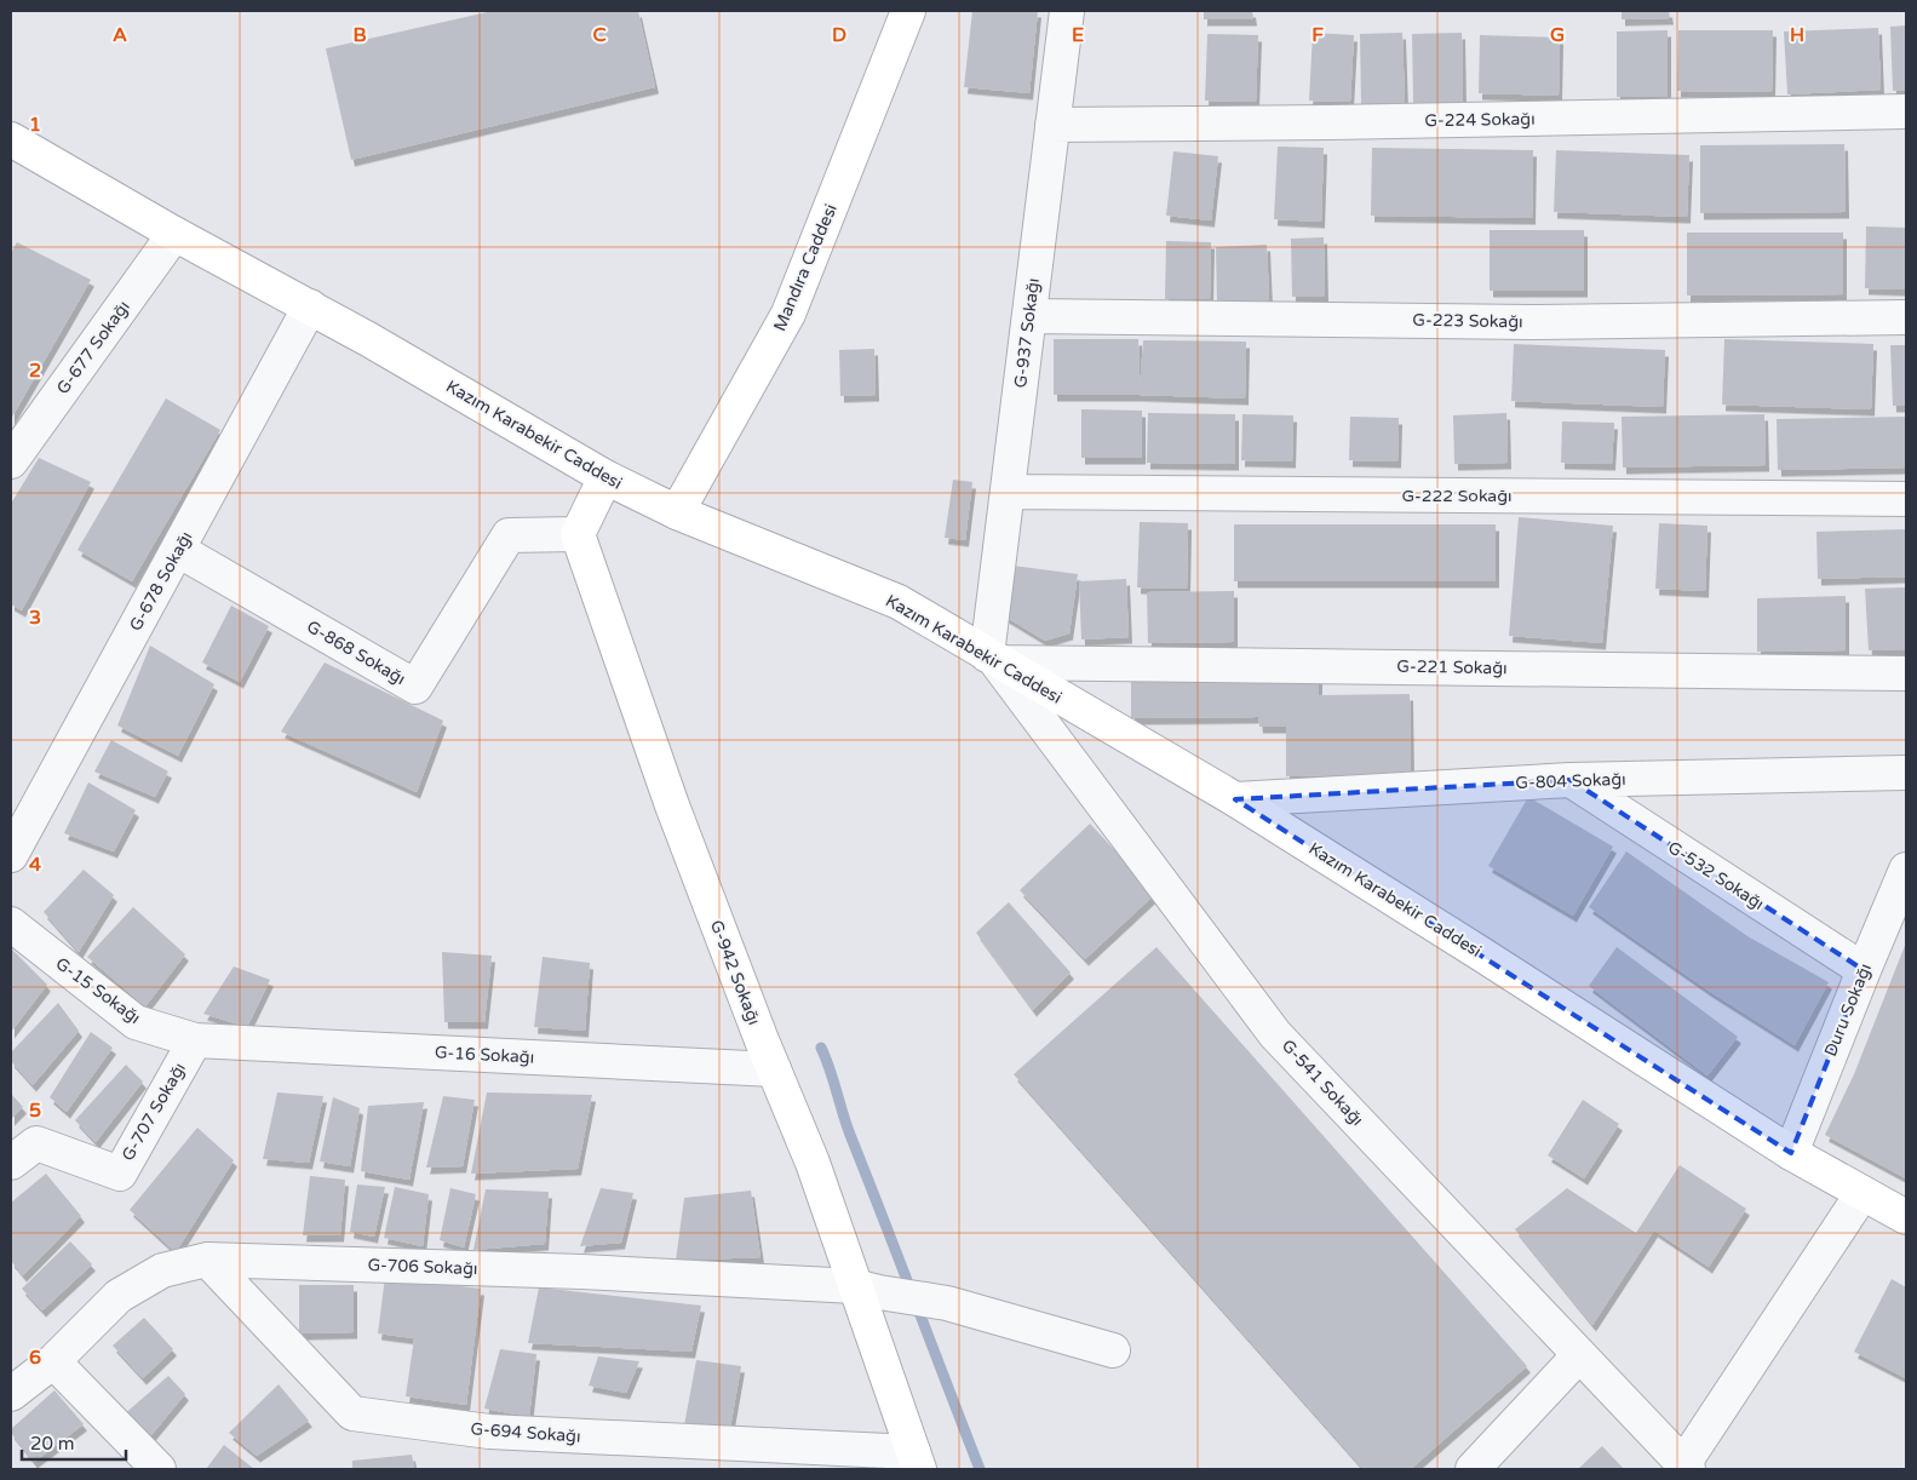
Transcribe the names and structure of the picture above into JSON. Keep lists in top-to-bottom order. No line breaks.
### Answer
{"streets":{"main road":["Mandıra Caddesi","Kazım Karabekir Caddesi","G-942 Sokağı"],"street":["G-224 Sokağı","G-223 Sokağı","G-937 Sokağı","G-677 Sokağı","G-222 Sokağı","G-678 Sokağı","G-868 Sokağı","G-221 Sokağı","G-804 Sokağı","G-532 Sokağı","G-15 Sokağı","Duru Sokağı","G-16 Sokağı","G-541 Sokağı","G-707 Sokağı","G-706 Sokağı","G-694 Sokağı"]},"crossings":[["G-224 Sokağı","G-937 Sokağı"],["Mandıra Caddesi","Kazım Karabekir Caddesi"],["G-223 Sokağı","G-937 Sokağı"],["G-937 Sokağı","Kazım Karabekir Caddesi"],["G-937 Sokağı","G-222 Sokağı"],["G-937 Sokağı","G-221 Sokağı"],["G-937 Sokağı","G-541 Sokağı"],["G-677 Sokağı","Kazım Karabekir Caddesi"],["Kazım Karabekir Caddesi","G-678 Sokağı"],["Kazım Karabekir Caddesi","G-221 Sokağı"],["Kazım Karabekir Caddesi","G-804 Sokağı"],["Kazım Karabekir Caddesi","Duru Sokağı"],["Kazım Karabekir Caddesi","G-541 Sokağı"],["G-678 Sokağı","G-868 Sokağı"],["G-868 Sokağı","G-942 Sokağı"],["G-221 Sokağı","G-541 Sokağı"],["G-804 Sokağı","G-532 Sokağı"],["G-532 Sokağı","Duru Sokağı"],["G-942 Sokağı","G-16 Sokağı"],["G-942 Sokağı","G-706 Sokağı"],["G-942 Sokağı","G-694 Sokağı"],["G-15 Sokağı","G-16 Sokağı"],["G-15 Sokağı","G-707 Sokağı"],["G-16 Sokağı","G-707 Sokağı"],["G-706 Sokağı","G-694 Sokağı"]],"scale_bar":"20 m","grid":{"columns":["A","B","C","D","E","F","G","H"],"rows":["1","2","3","4","5","6"]}}
